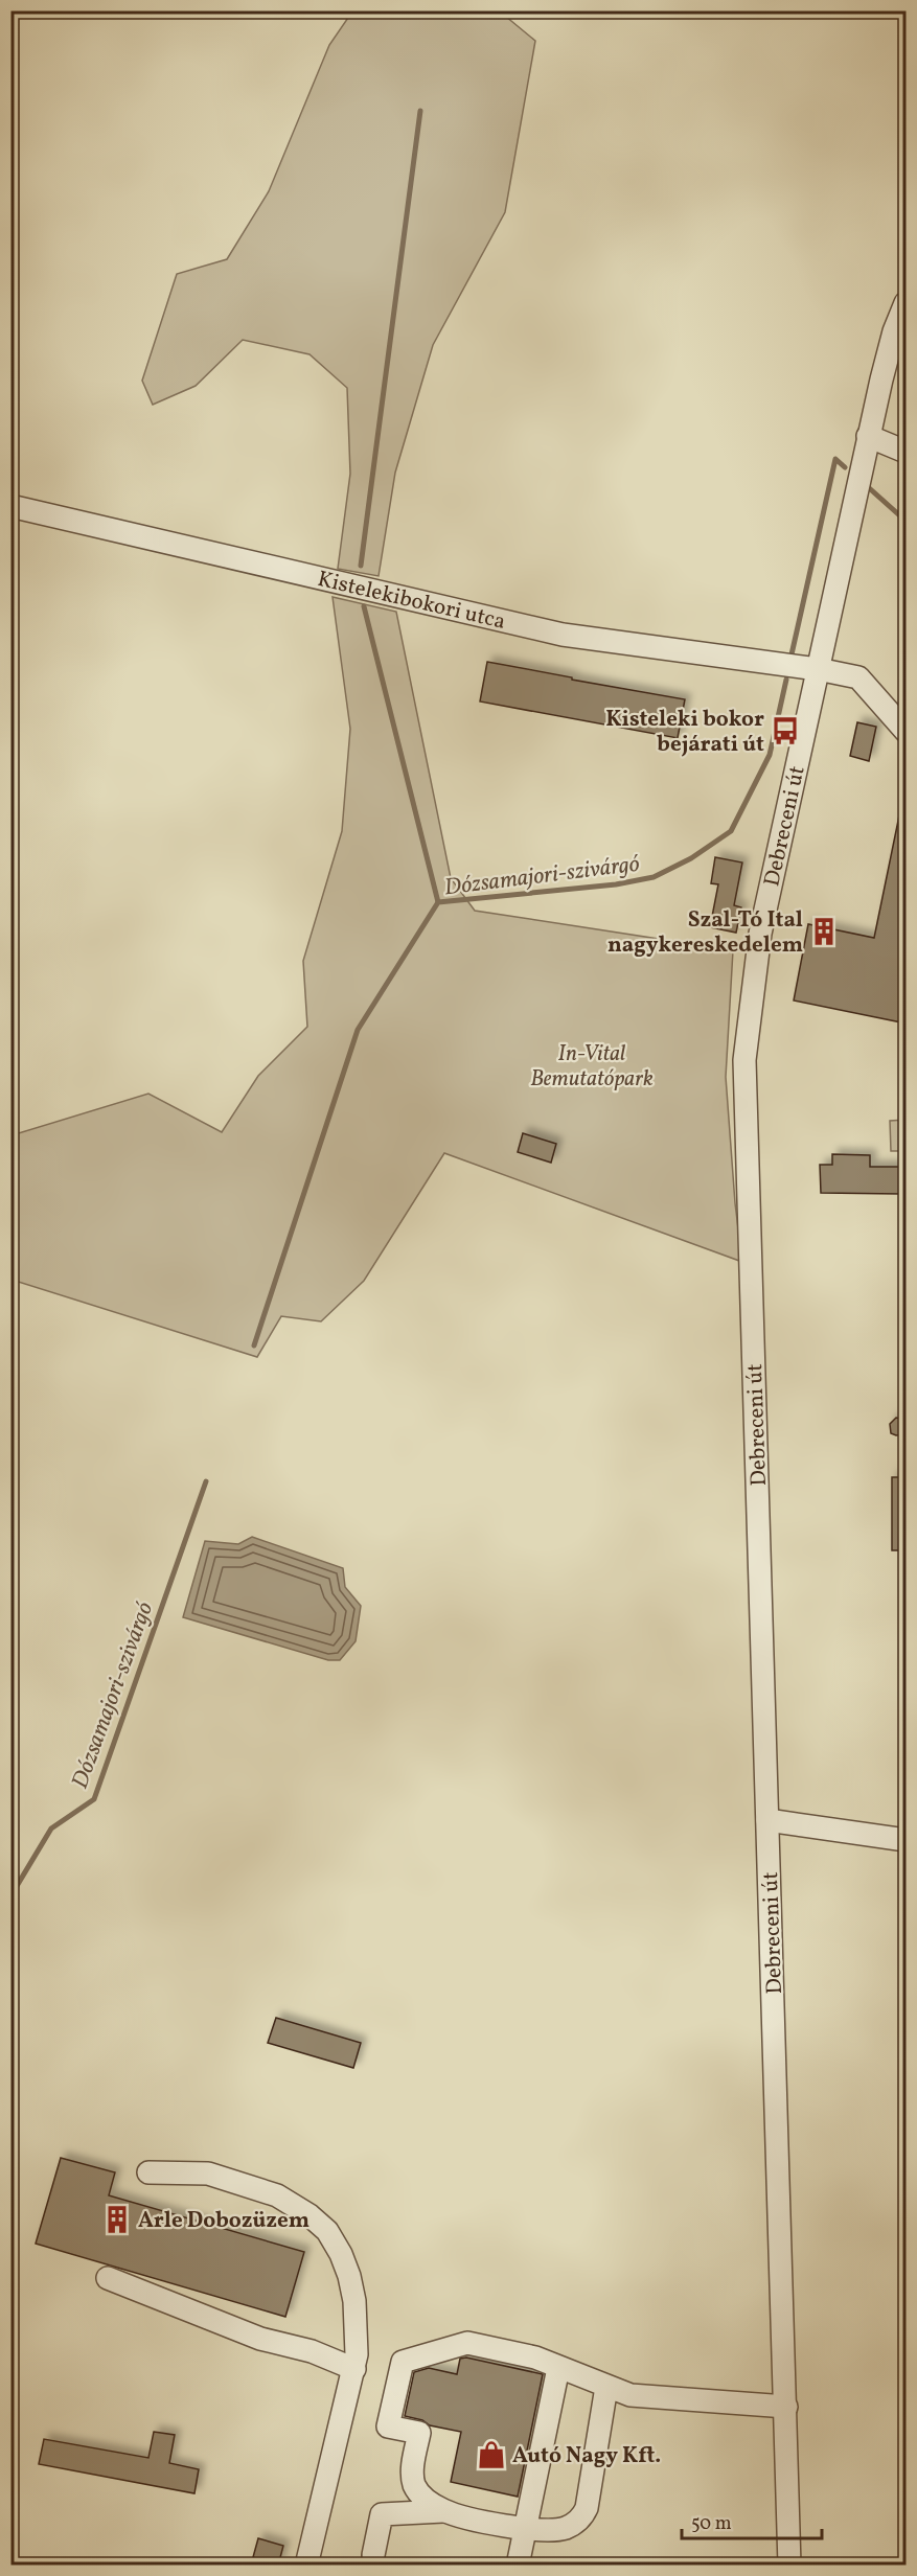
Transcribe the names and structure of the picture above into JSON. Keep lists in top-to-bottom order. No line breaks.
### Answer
{"streets":{"street":["Kistelekibokori utca","Debreceni út"]},"crossings":[["Kistelekibokori utca","Debreceni út"]],"water":["Dózsamajori-szivárgó"],"parks":["In-Vital Bemutatópark"],"places":{"bus stop":["Kisteleki bokor bejárati út"],"building":["Szal-Tó Ital nagykereskedelem","Arle Dobozüzem"],"shop":["Autó Nagy Kft."]},"scale_bar":"50 m"}
